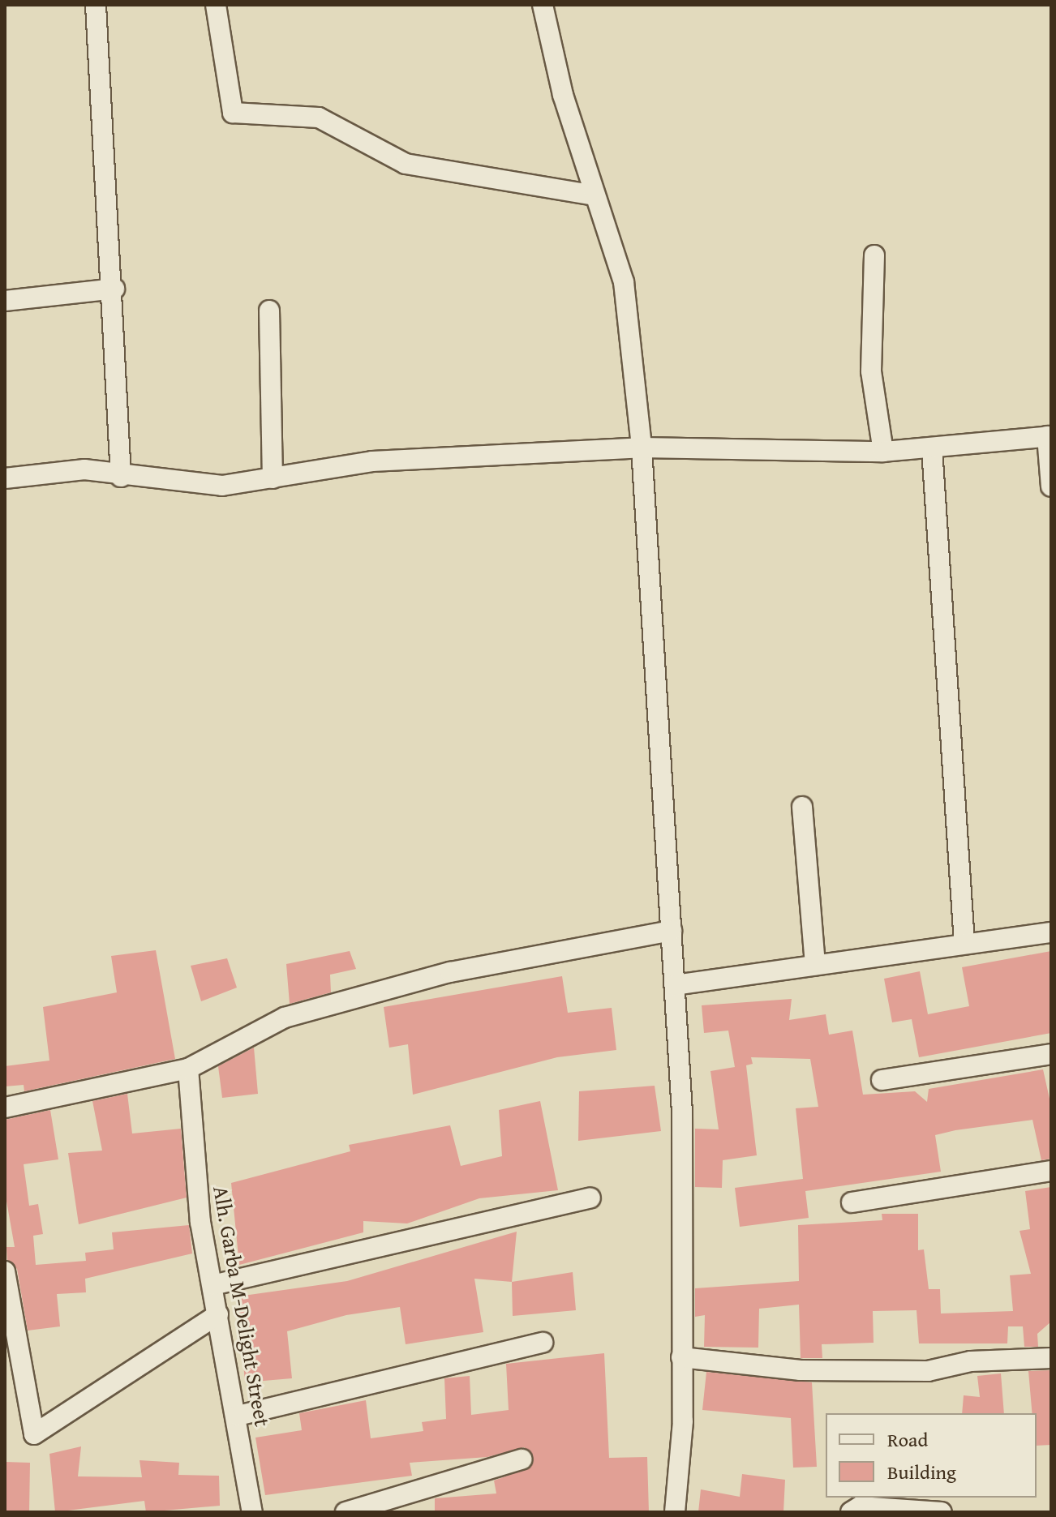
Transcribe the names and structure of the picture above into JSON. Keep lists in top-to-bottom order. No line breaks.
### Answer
{"streets":{"street":["Alh. Garba M-Delight Street"]},"legend":["Road","Building"]}
